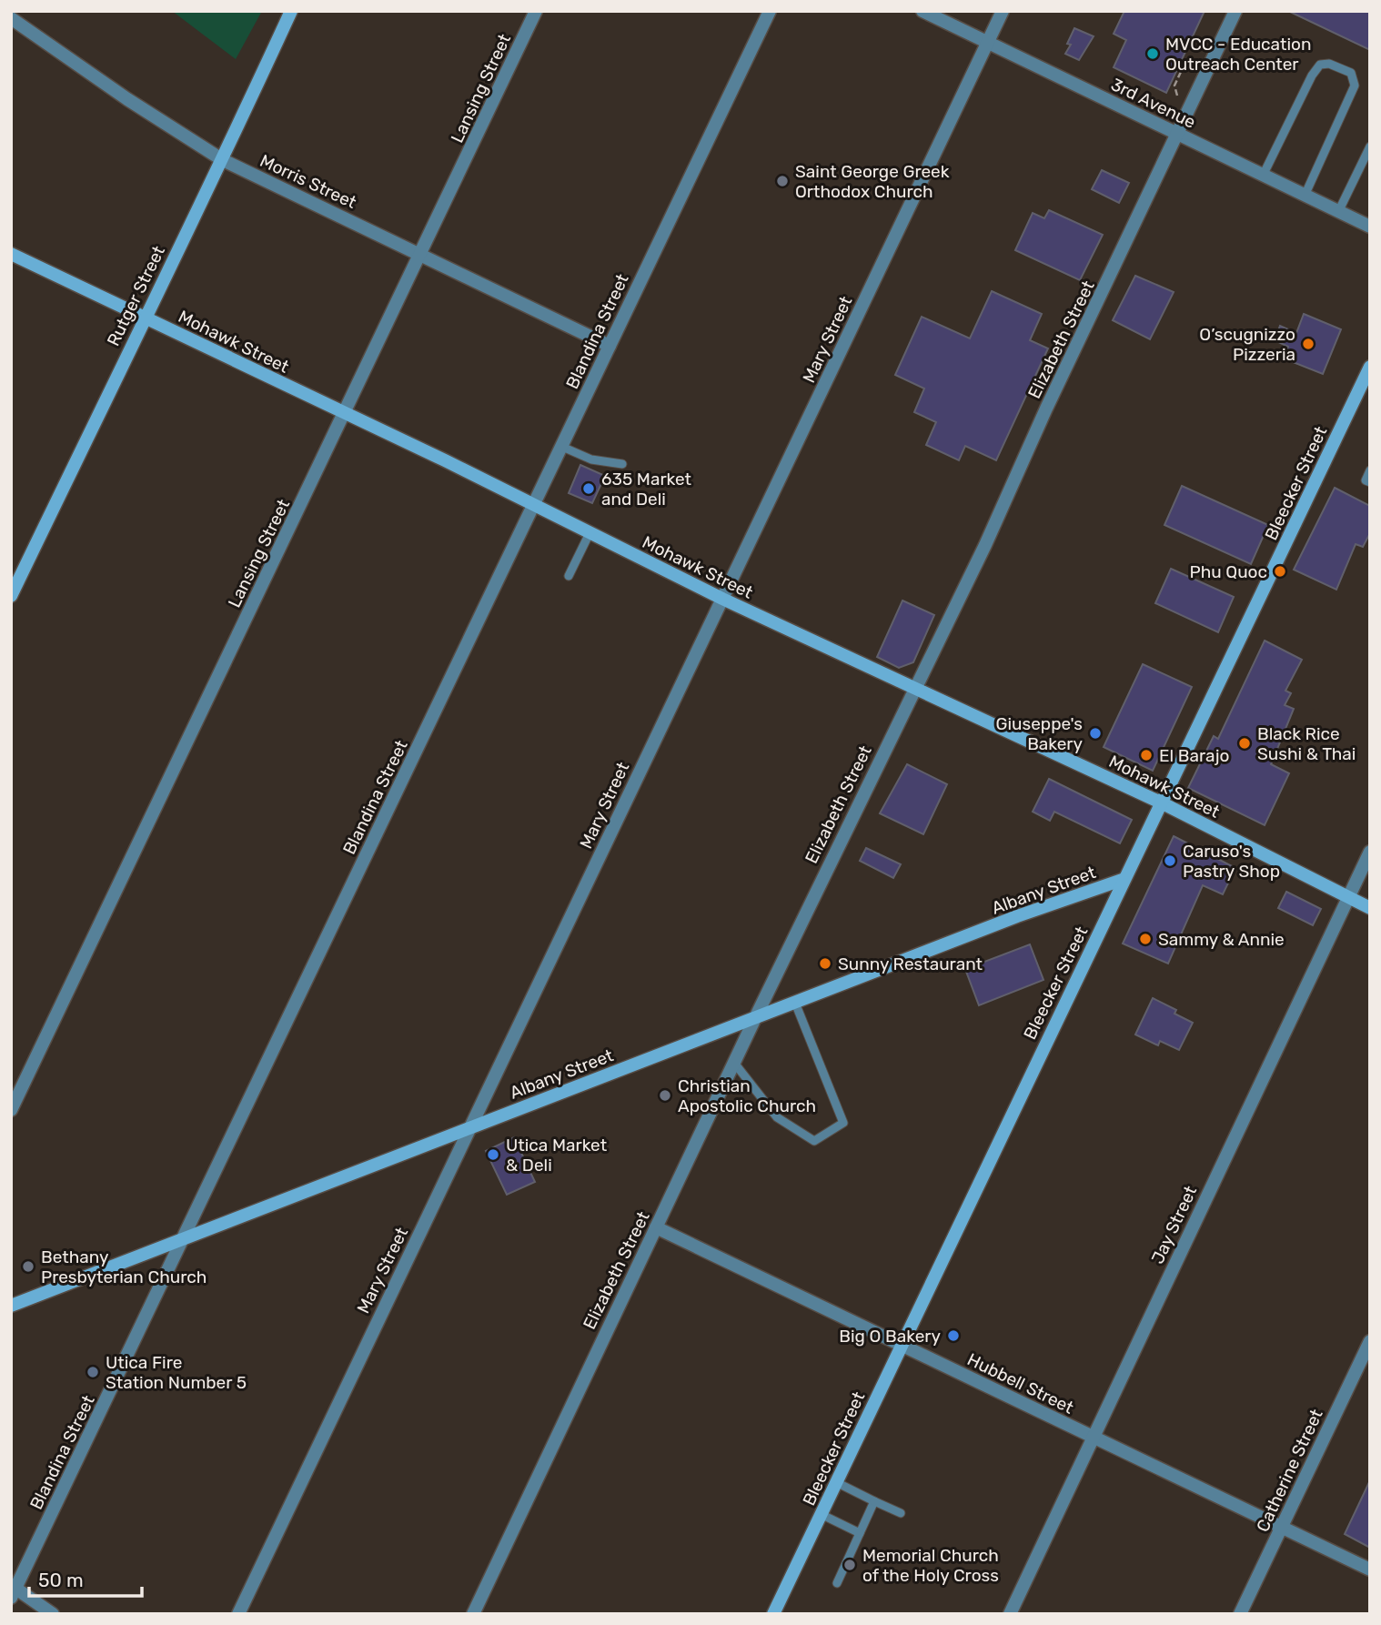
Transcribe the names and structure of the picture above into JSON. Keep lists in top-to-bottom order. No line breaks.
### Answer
{"streets":{"street":["Lansing Street","3rd Avenue","Morris Street","Rutger Street","Blandina Street","Mary Street","Elizabeth Street","Mohawk Street","Bleecker Street","Albany Street","Jay Street","Hubbell Street","Catherine Street"]},"crossings":[["Lansing Street","Morris Street"],["Lansing Street","Mohawk Street"],["3rd Avenue","Mary Street"],["3rd Avenue","Elizabeth Street"],["Morris Street","Rutger Street"],["Morris Street","Blandina Street"],["Rutger Street","Mohawk Street"],["Blandina Street","Mohawk Street"],["Blandina Street","Albany Street"],["Mary Street","Mohawk Street"],["Mary Street","Albany Street"],["Elizabeth Street","Mohawk Street"],["Elizabeth Street","Albany Street"],["Elizabeth Street","Hubbell Street"],["Mohawk Street","Bleecker Street"],["Mohawk Street","Jay Street"],["Bleecker Street","Albany Street"],["Bleecker Street","Hubbell Street"],["Jay Street","Hubbell Street"],["Hubbell Street","Catherine Street"]],"places":["MVCC - Education Outreach Center","Saint George Greek Orthodox Church","O’scugnizzo Pizzeria","635 Market and Deli","Phu Quoc","Giuseppe's Bakery","Black Rice Sushi & Thai","El Barajo","Caruso's Pastry Shop","Sammy & Annie","Sunny Restaurant","Christian Apostolic Church","Utica Market & Deli","Bethany Presbyterian Church","Big O Bakery","Utica Fire Station Number 5","Memorial Church of the Holy Cross"],"scale_bar":"50 m"}
